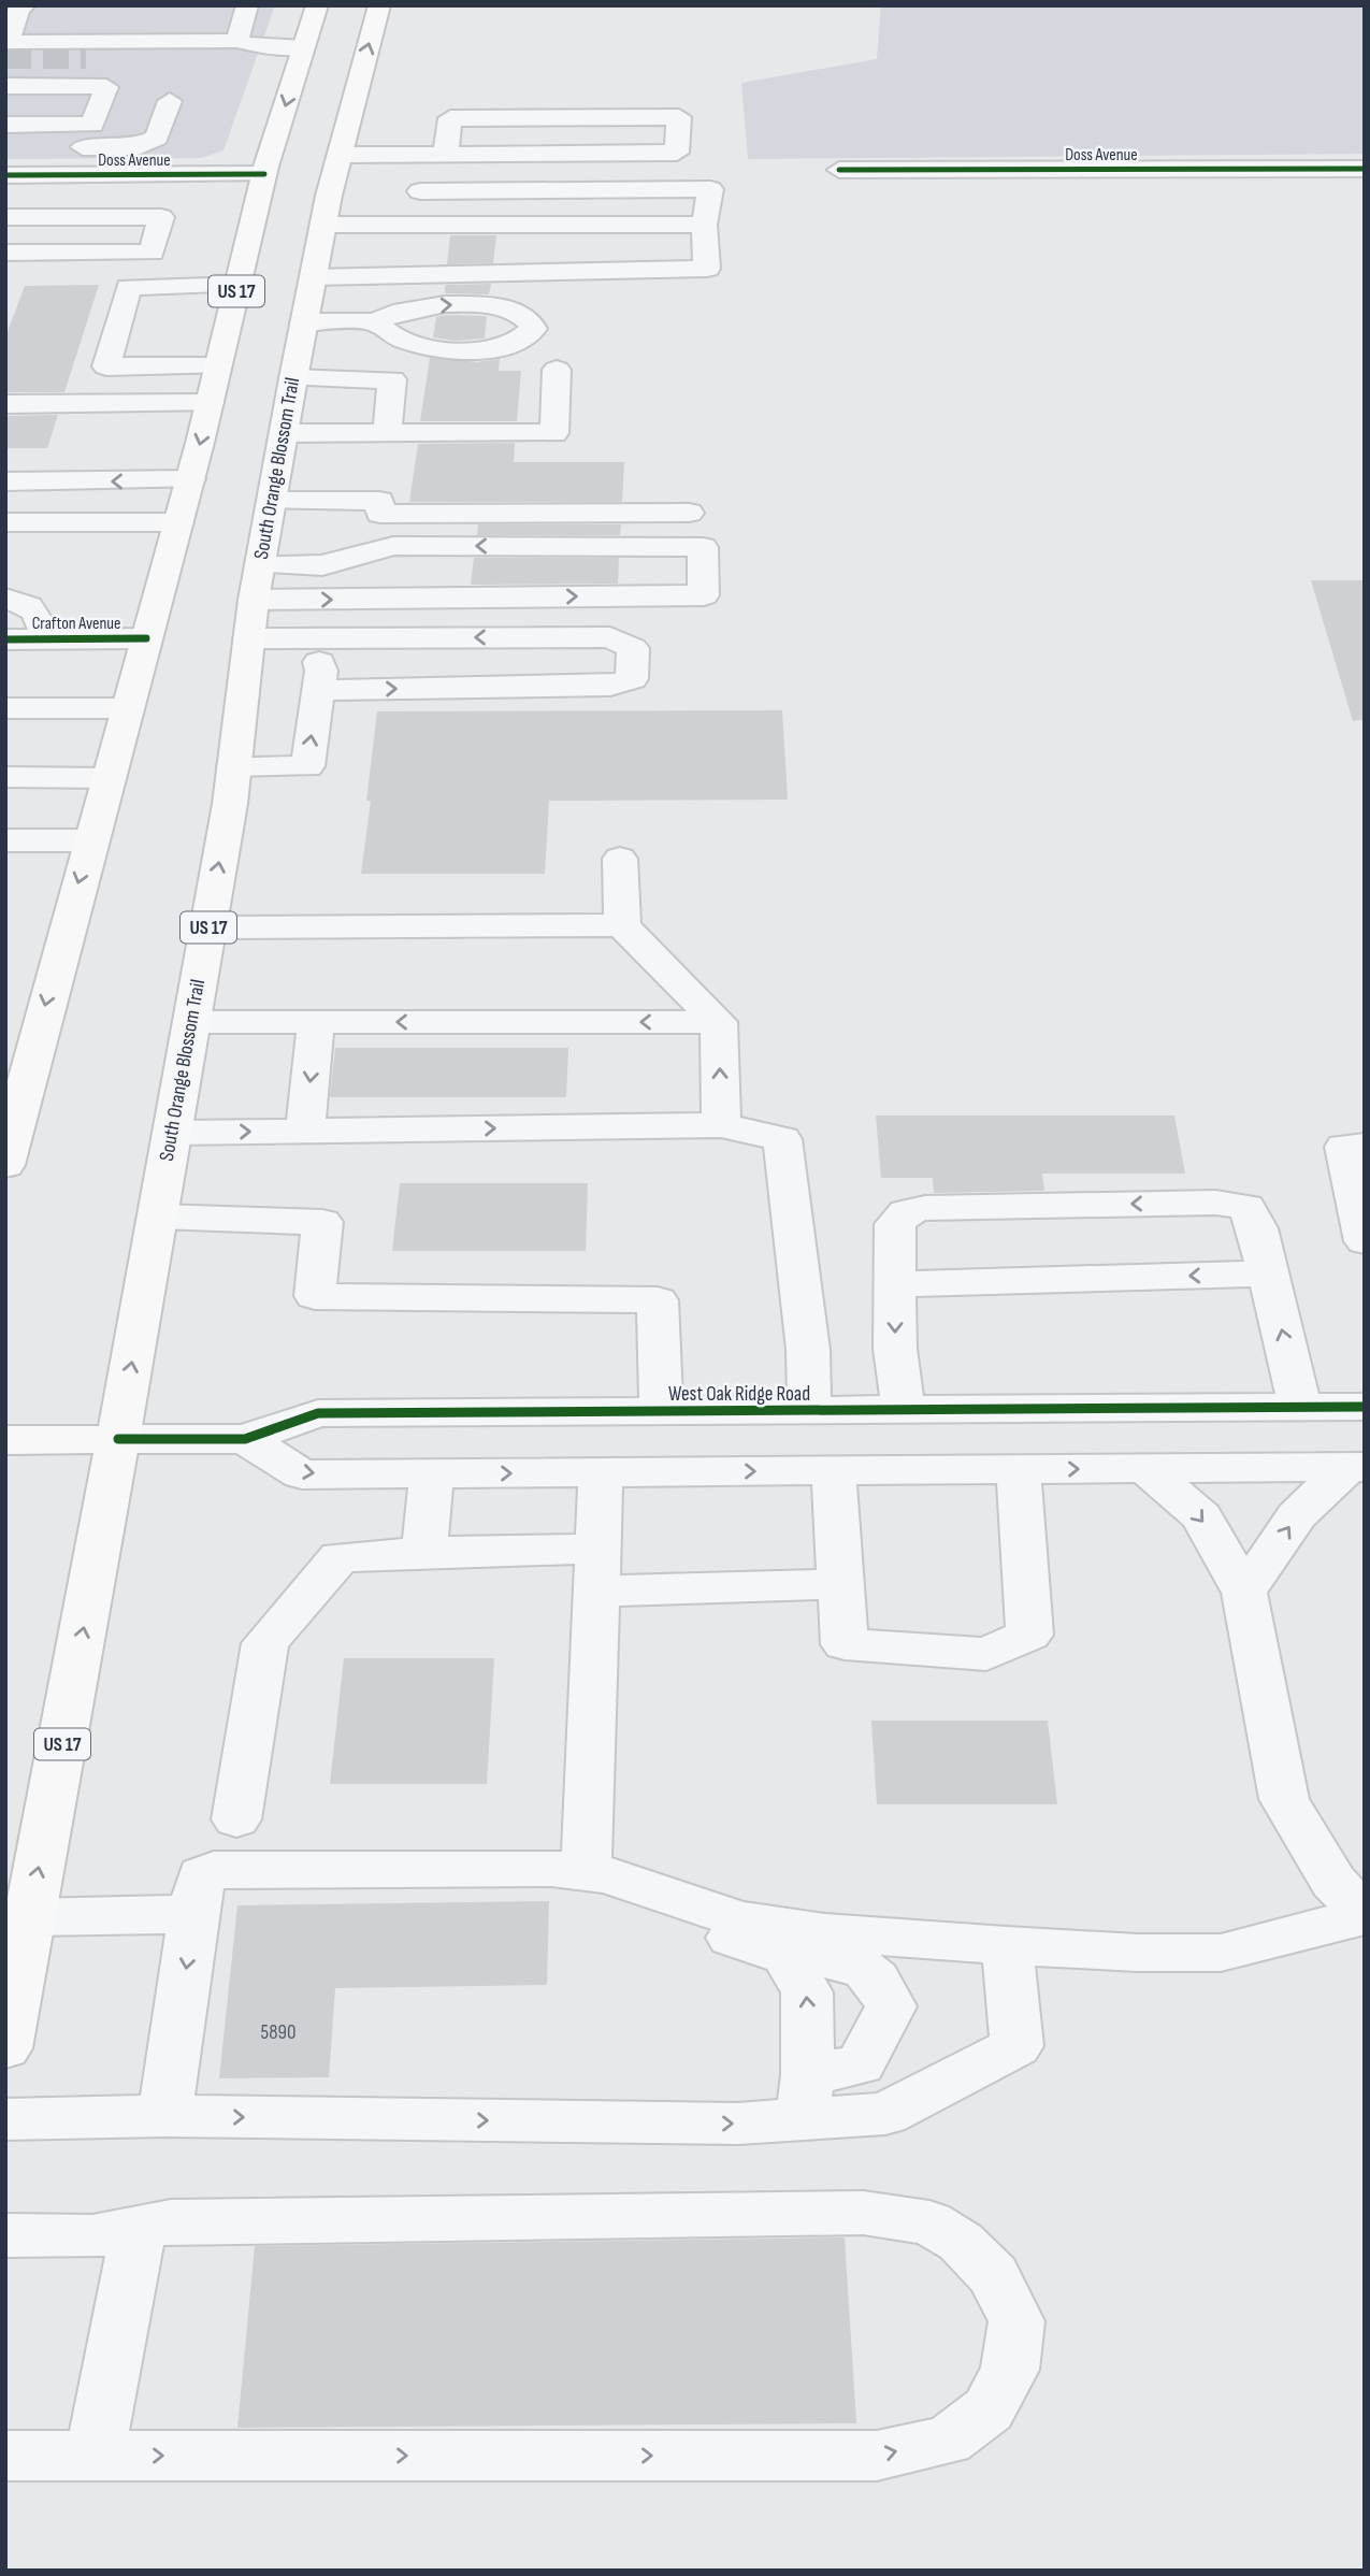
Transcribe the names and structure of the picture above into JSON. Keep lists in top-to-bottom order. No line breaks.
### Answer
{"streets":{"main road":["US 17","South Orange Blossom Trail","West Oak Ridge Road"],"street":["Doss Avenue","Crafton Avenue"]},"crossings":[["Doss Avenue","South Orange Blossom Trail"],["South Orange Blossom Trail","Crafton Avenue"],["South Orange Blossom Trail","West Oak Ridge Road"]],"house_numbers":["5890"]}
